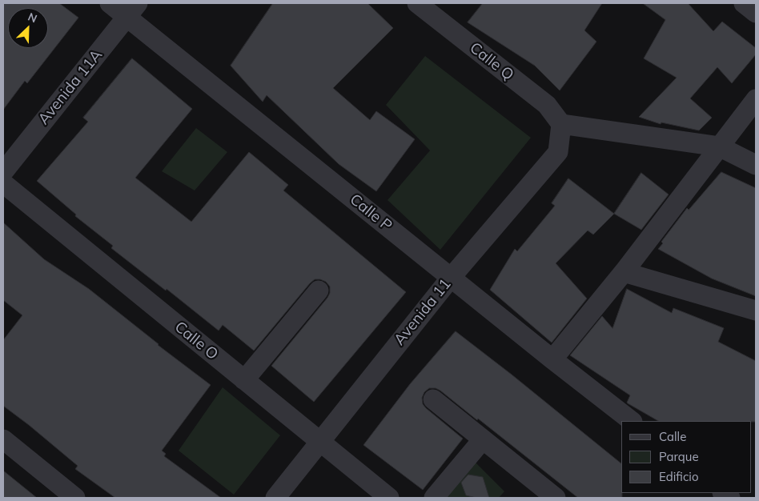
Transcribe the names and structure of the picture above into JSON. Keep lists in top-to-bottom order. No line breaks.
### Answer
{"streets":{"street":["Calle Q","Avenida 11A","Calle P","Avenida 11","Calle O"]},"crossings":[["Calle Q","Avenida 11"],["Avenida 11A","Calle P"],["Calle P","Avenida 11"],["Avenida 11","Calle O"]],"legend":["Calle","Parque","Edificio"],"north":"top right"}
